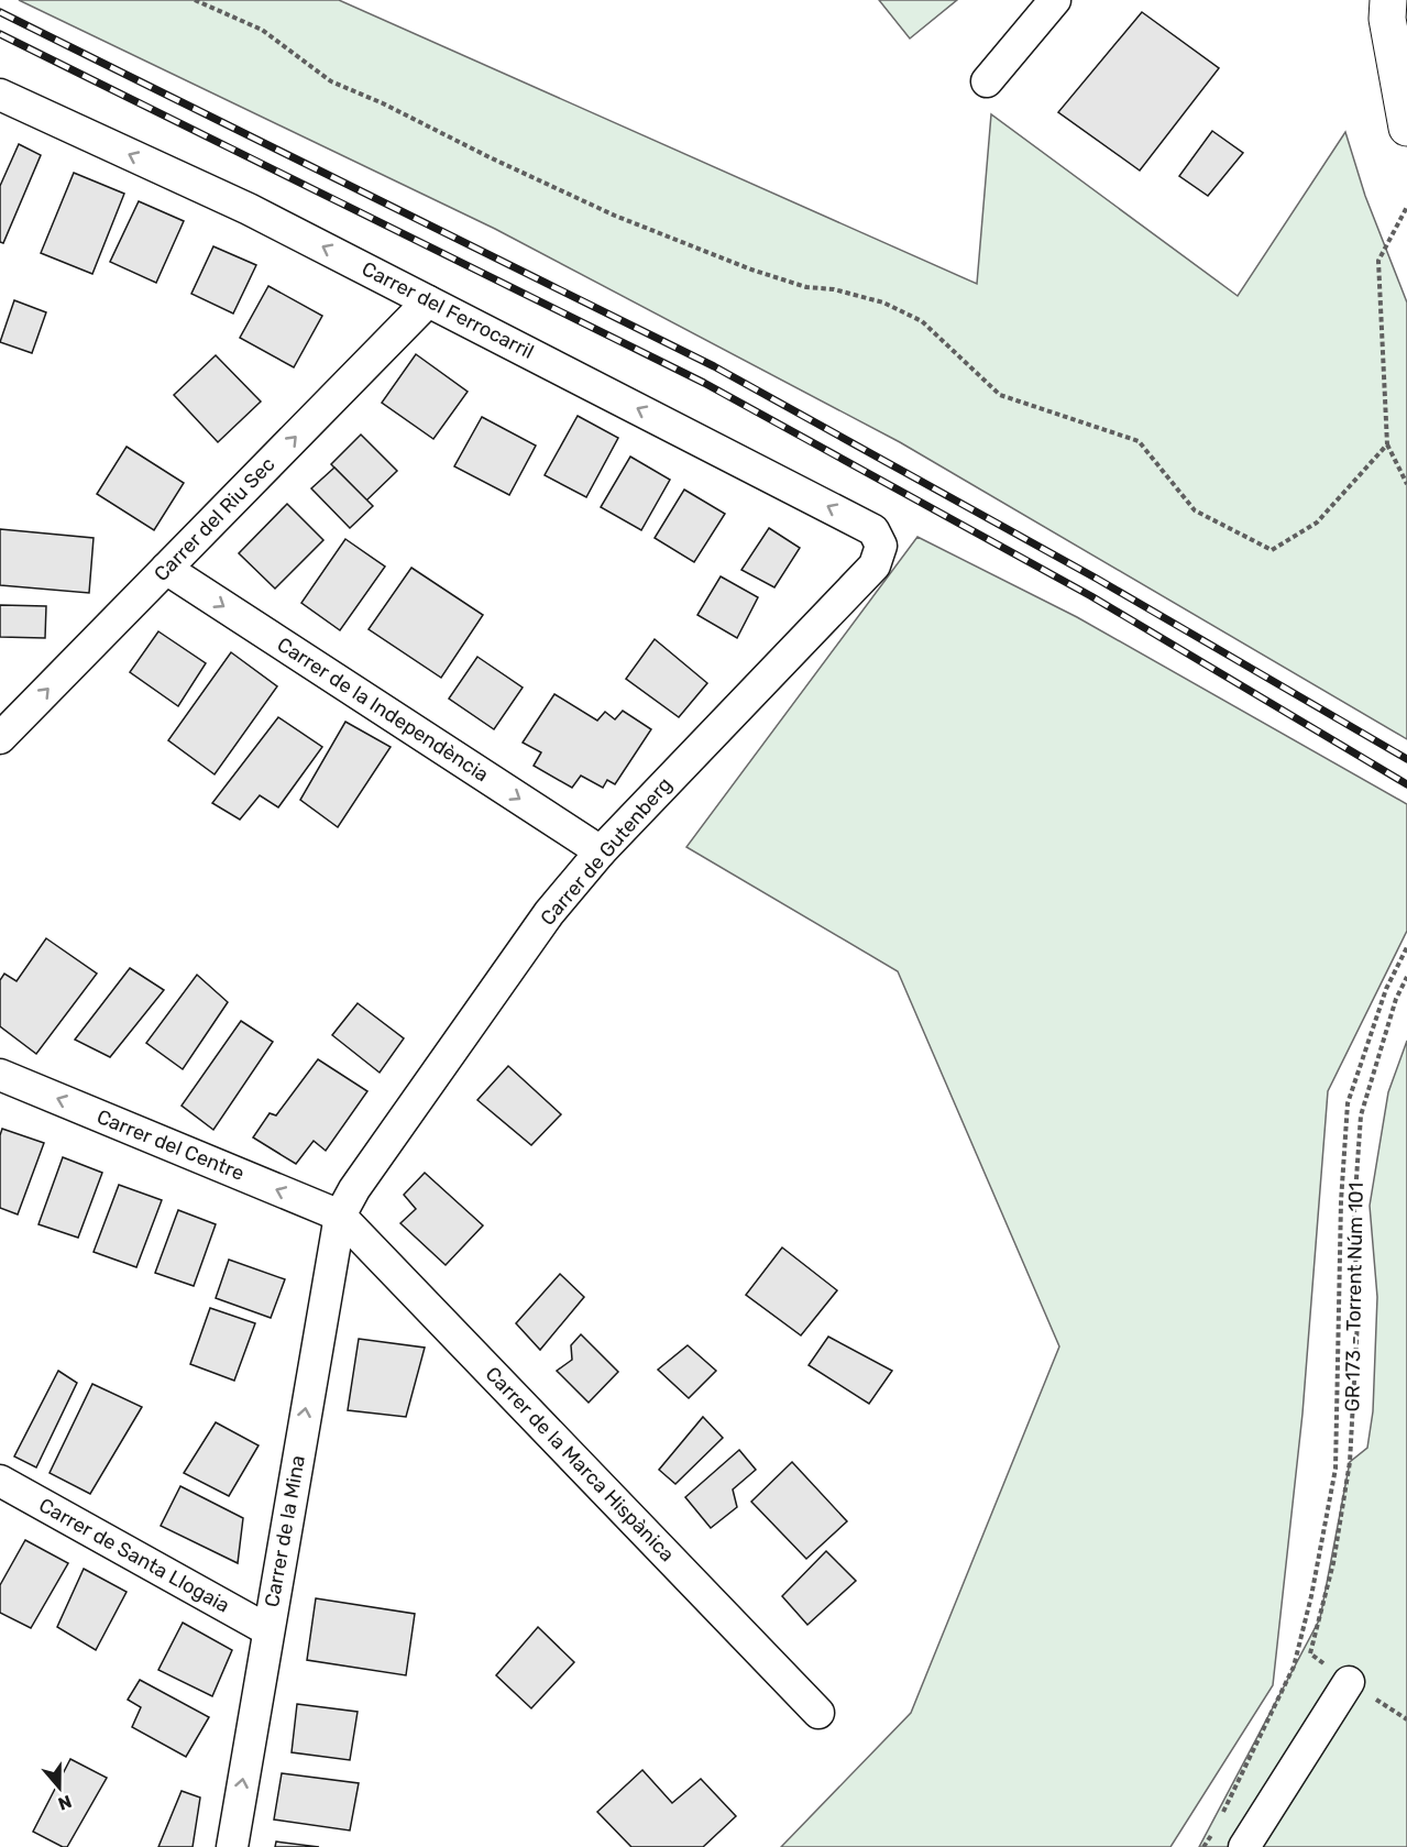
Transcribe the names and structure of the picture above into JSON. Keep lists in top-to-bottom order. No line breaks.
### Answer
{"streets":{"street":["Carrer del Ferrocarril","Carrer del Riu Sec","Carrer de la Independència","Carrer de Gutenberg","Carrer del Centre","Carrer de la Marca Hispànica","Carrer de la Mina","Carrer de Santa Llogaia"],"path":["GR 173 - Torrent Núm 101"]},"crossings":[["Carrer del Ferrocarril","Carrer del Riu Sec"],["Carrer del Ferrocarril","Carrer de Gutenberg"],["Carrer del Riu Sec","Carrer de la Independència"],["Carrer de la Independència","Carrer de Gutenberg"],["Carrer de Gutenberg","Carrer del Centre"],["Carrer de Gutenberg","Carrer de la Marca Hispànica"],["Carrer de Gutenberg","Carrer de la Mina"],["Carrer del Centre","Carrer de la Marca Hispànica"],["Carrer del Centre","Carrer de la Mina"],["Carrer de la Marca Hispànica","Carrer de la Mina"],["Carrer de la Mina","Carrer de Santa Llogaia"]],"one_way":["Carrer del Ferrocarril","Carrer del Riu Sec","Carrer de la Independència","Carrer del Centre","Carrer de la Mina"],"north":"bottom"}
